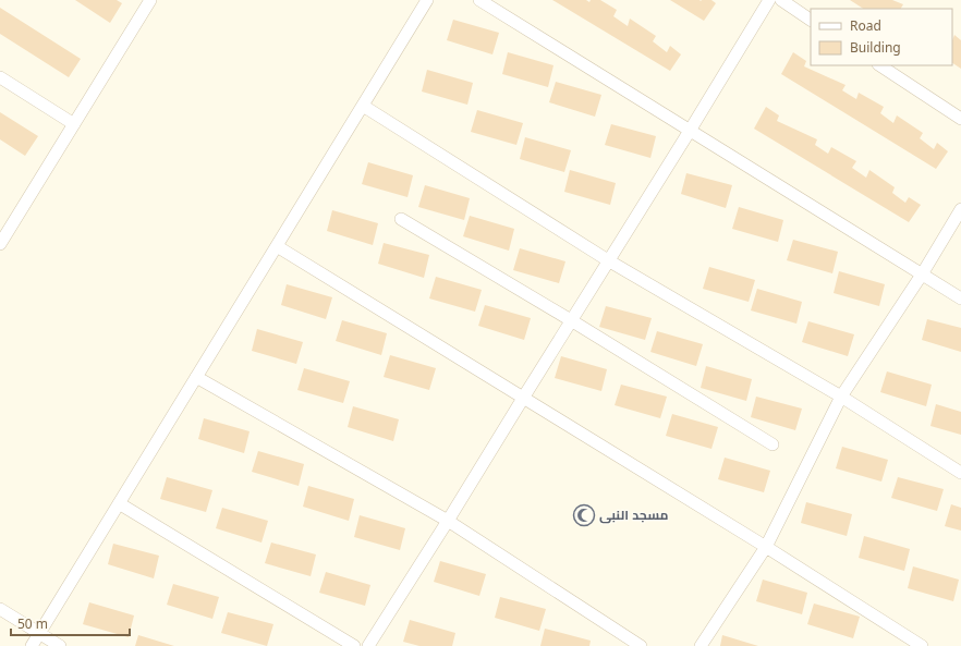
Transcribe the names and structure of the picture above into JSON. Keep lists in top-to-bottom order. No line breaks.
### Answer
{"places":{"mosque":["مسجد النبی"]},"legend":["Road","Building"],"scale_bar":"50 m"}
